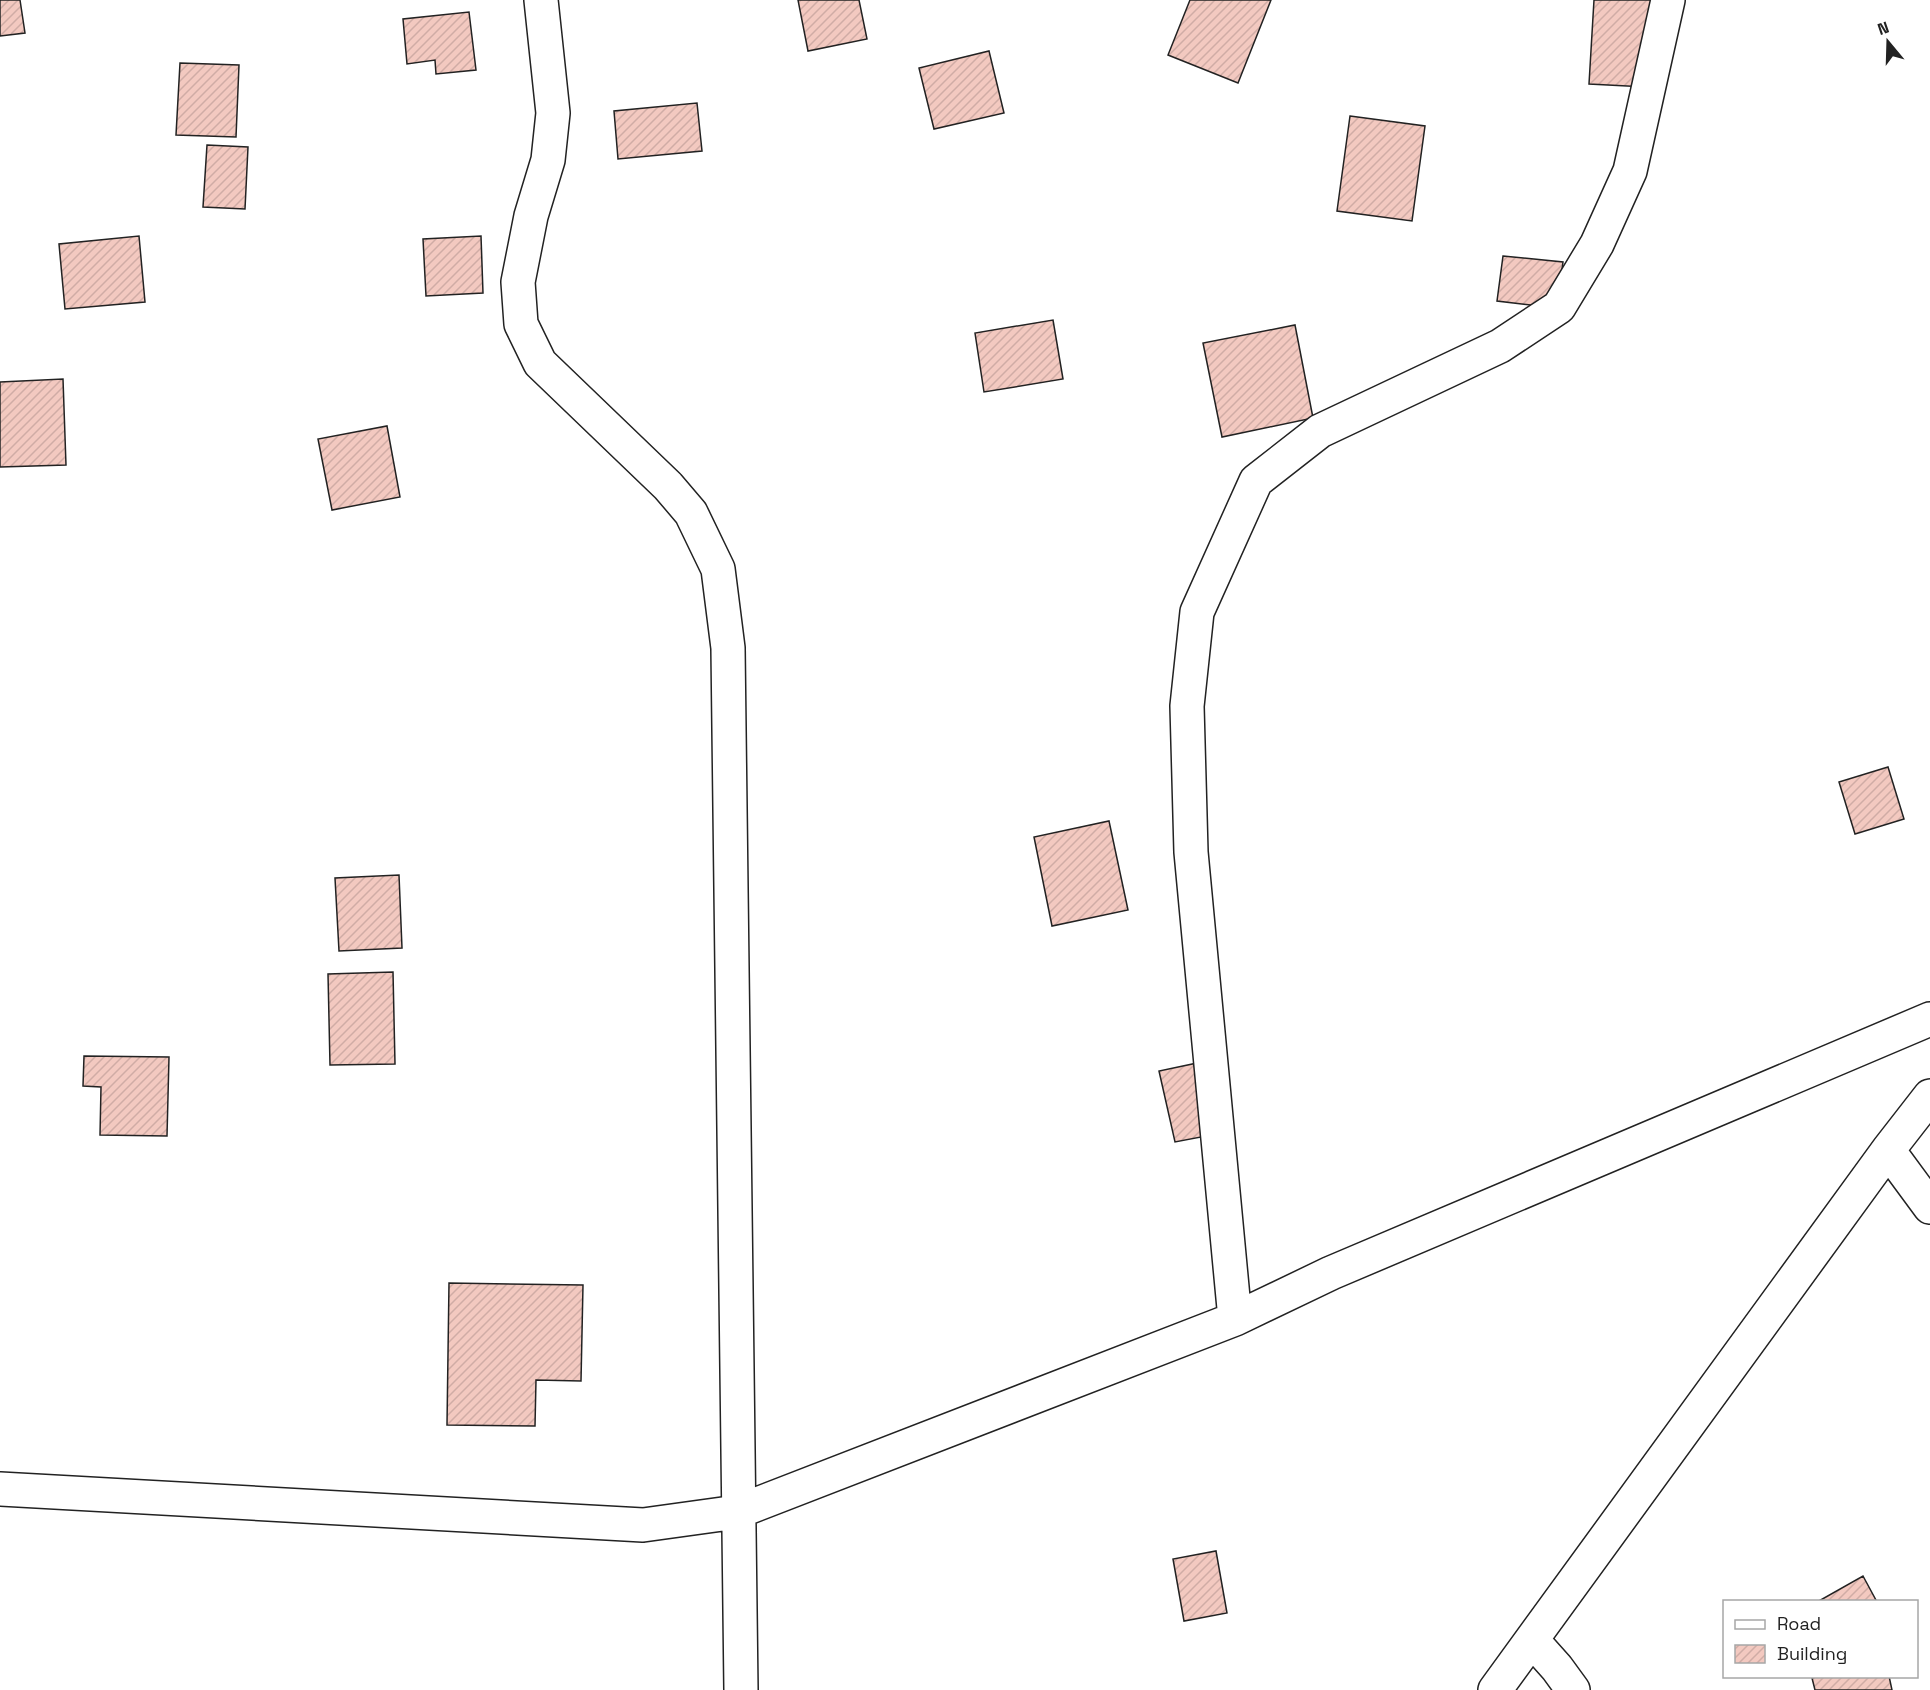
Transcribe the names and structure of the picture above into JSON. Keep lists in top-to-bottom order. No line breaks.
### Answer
{"legend":["Road","Building"],"north":"top"}
